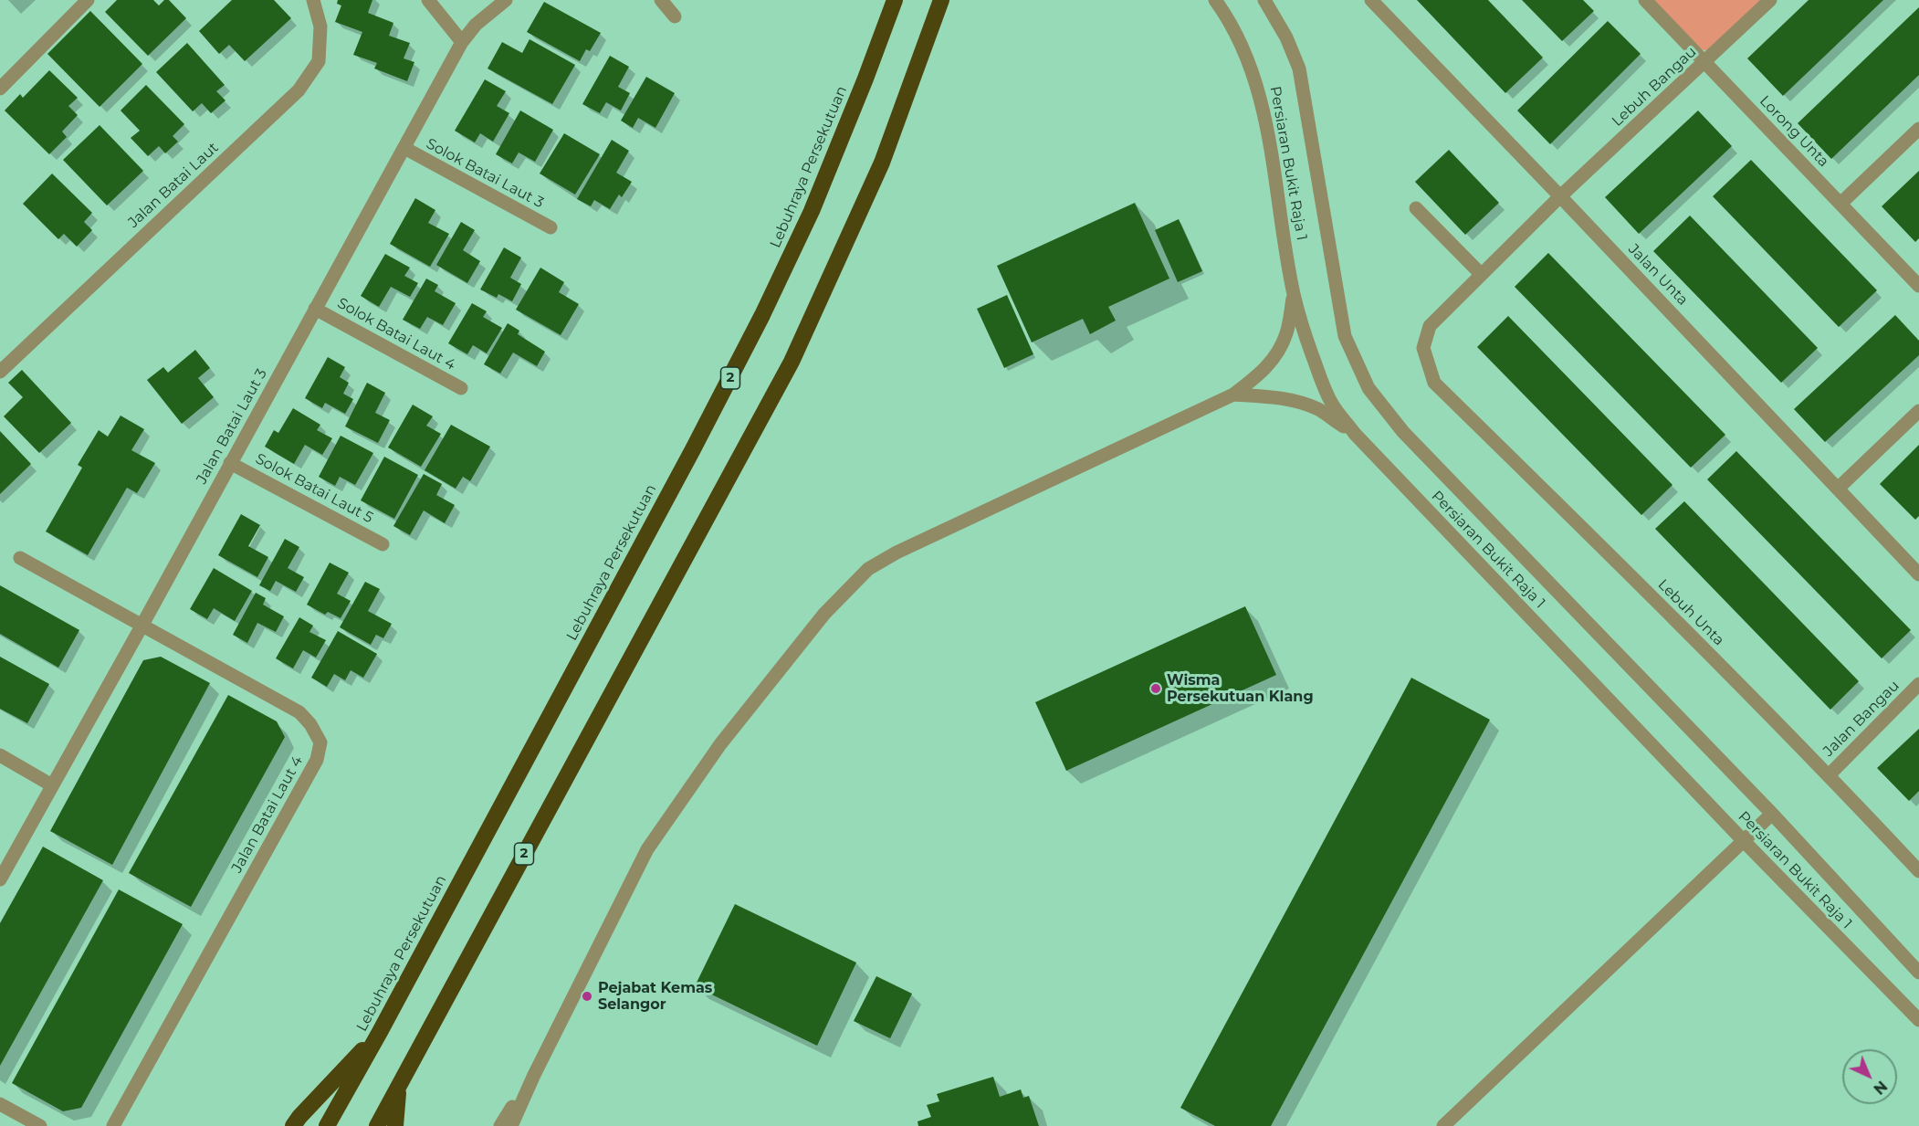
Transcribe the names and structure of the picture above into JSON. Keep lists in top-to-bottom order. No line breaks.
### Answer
{"streets":{"highway":["Lebuhraya Persekutuan","2"],"street":["Lebuh Bangau","Lorong Unta","Persiaran Bukit Raja 1","Solok Batai Laut 3","Jalan Batai Laut","Jalan Unta","Solok Batai Laut 4","Jalan Batai Laut 3","Solok Batai Laut 5","Lebuh Unta","Jalan Bangau","Jalan Batai Laut 4"]},"crossings":[["Lebuh Bangau","Lorong Unta"],["Lebuh Bangau","Jalan Unta"],["Lebuh Bangau","Lebuh Unta"],["Solok Batai Laut 3","Jalan Batai Laut 3"],["Solok Batai Laut 4","Jalan Batai Laut 3"],["Jalan Batai Laut 3","Solok Batai Laut 5"],["Jalan Batai Laut 3","Jalan Batai Laut 4"],["Lebuh Unta","Jalan Bangau"]],"places":["Wisma Persekutuan Klang","Pejabat Kemas Selangor"],"north":"bottom right"}
